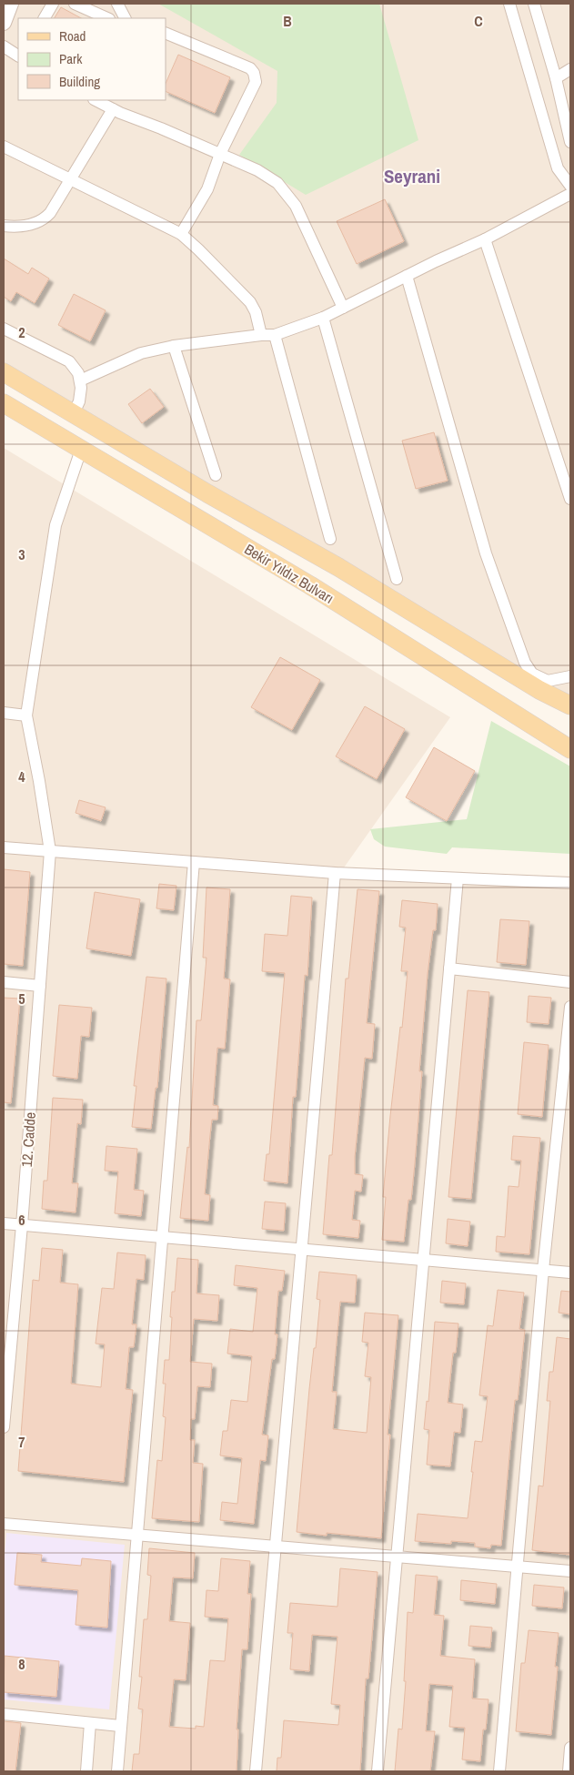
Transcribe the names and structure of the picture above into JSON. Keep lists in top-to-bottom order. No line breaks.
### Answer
{"streets":{"main road":["Bekir Yıldız Bulvarı"],"street":["12. Cadde"]},"crossings":[["Bekir Yıldız Bulvarı","12. Cadde"]],"districts":["Seyrani"],"legend":["Road","Park","Building"],"grid":{"columns":["B","C"],"rows":["2","3","4","5","6","7","8"]}}
